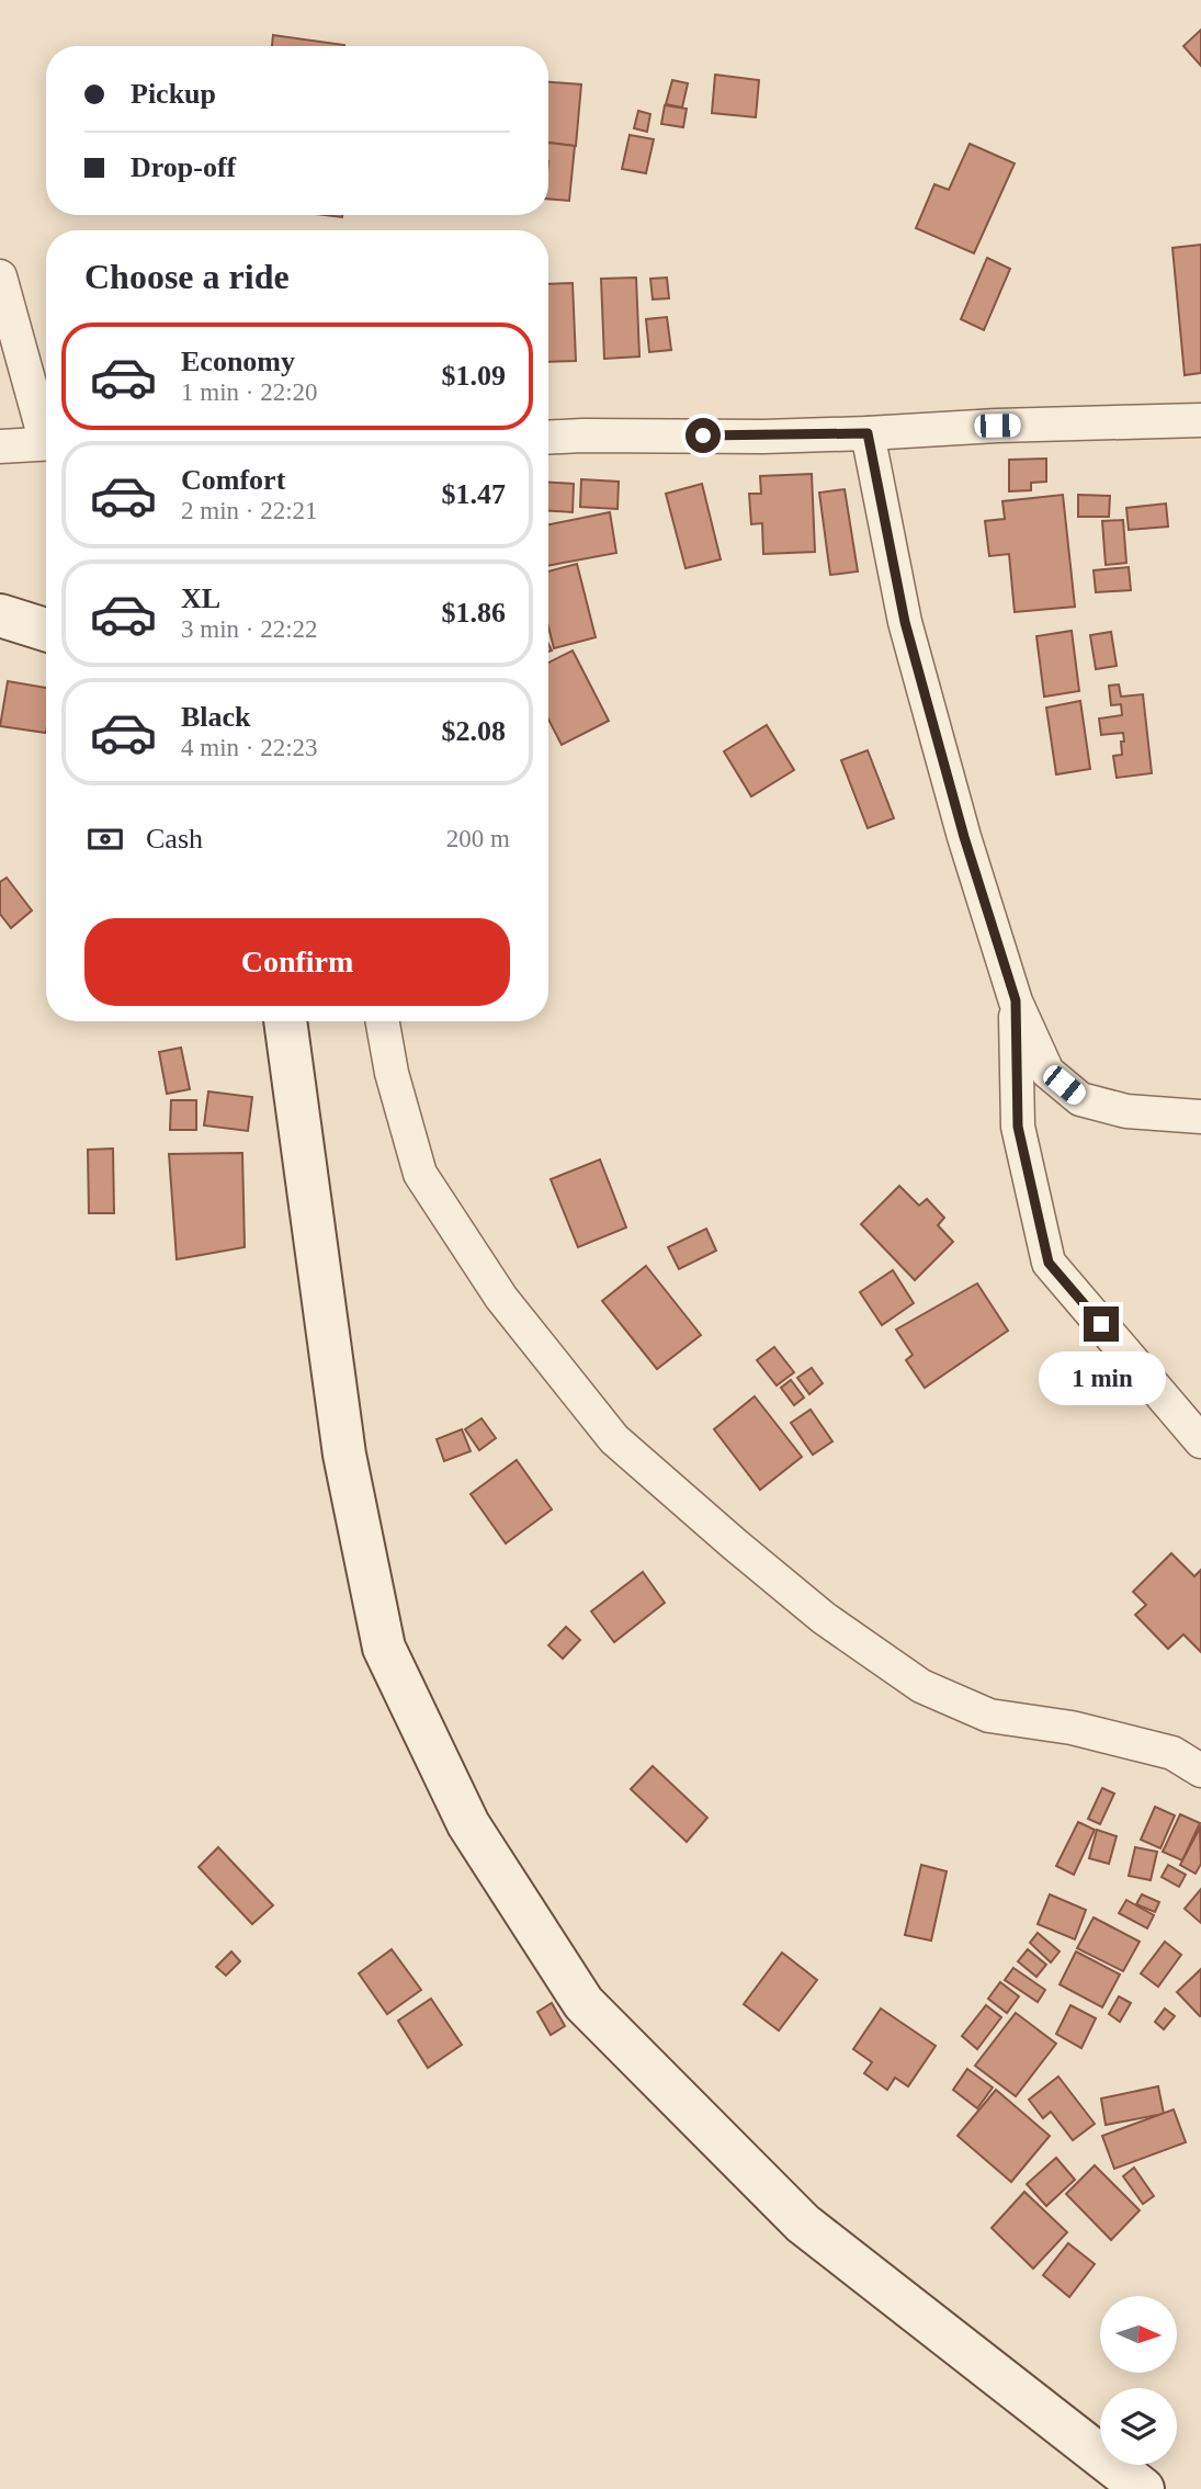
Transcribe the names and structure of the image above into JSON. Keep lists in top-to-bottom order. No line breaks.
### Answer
{"north":"right","page":{"banner":["Pickup","Drop-off"],"heading":"Choose a ride","list":[{"name":"Economy","note":"1 min · 22:20","value":"$1.09"},{"name":"Comfort","note":"2 min · 22:21","value":"$1.47"},{"name":"XL","note":"3 min · 22:22","value":"$1.86"},{"name":"Black","note":"4 min · 22:23","value":"$2.08"}],"pay":["Cash","200 m"],"buttons":"Confirm","bubble":"1 min"}}
